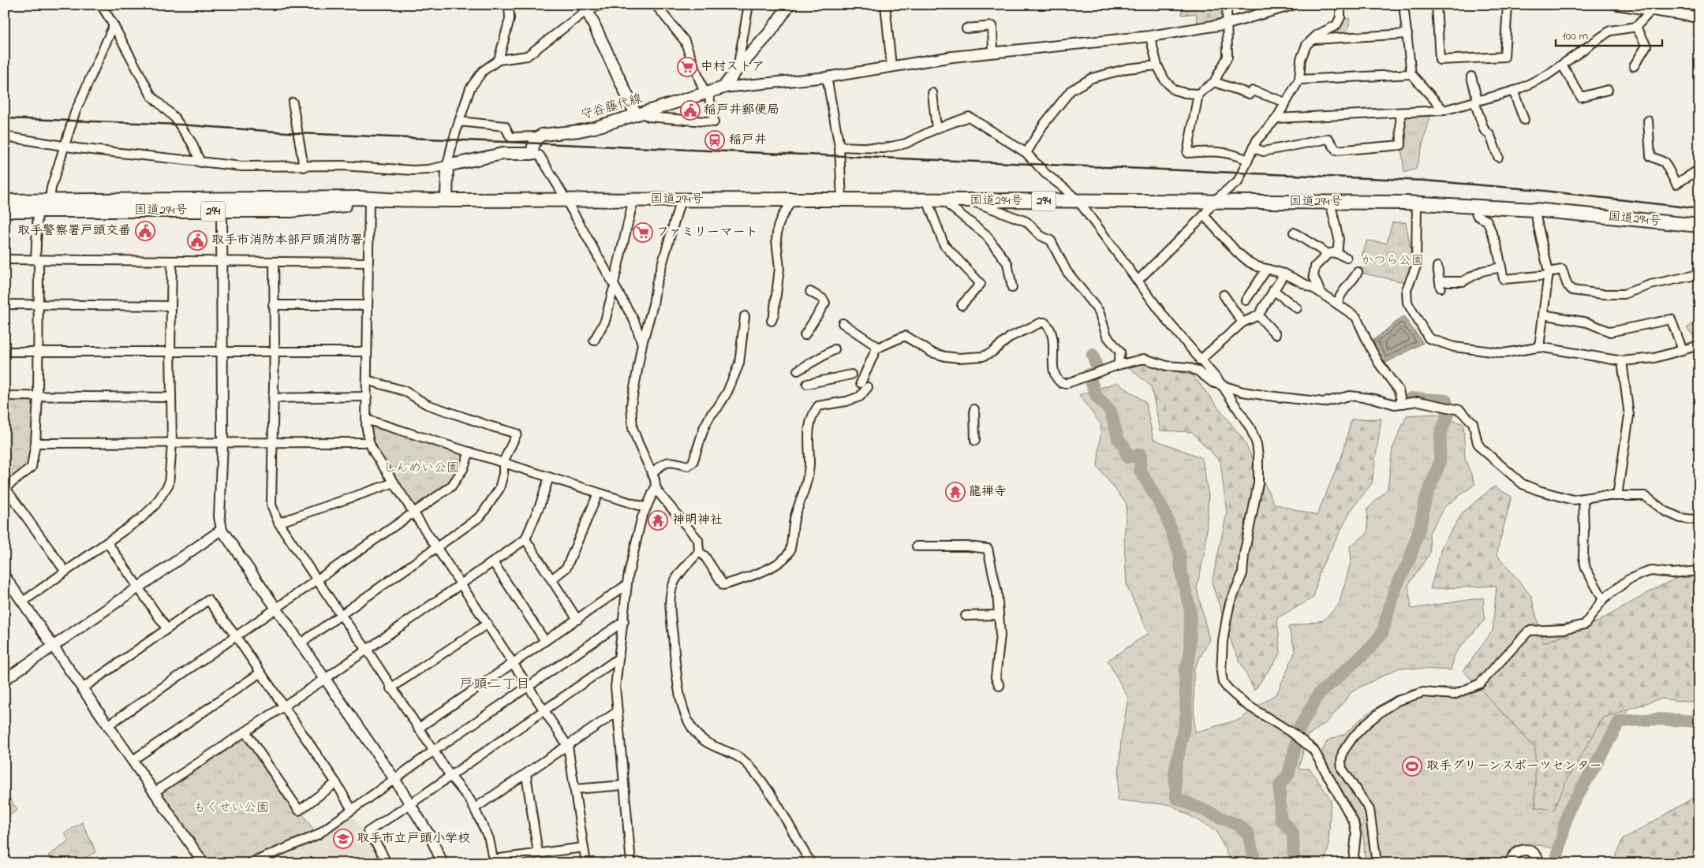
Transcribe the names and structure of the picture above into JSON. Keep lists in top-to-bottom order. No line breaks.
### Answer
{"streets":{"highway":["国道294号","294"],"main road":["守谷藤代線"]},"districts":["戸頭二丁目"],"parks":["かつら公園","しんめい公園","もくせい公園"],"places":{"supermarket":["中村ストア","ファミリーマート"],"public building":["稲戸井郵便局","取手警察署戸頭交番","取手市消防本部戸頭消防署"],"station":["稲戸井"],"temple":["龍禅寺","神明神社"],"sports":["取手グリーンスポーツセンター"],"school or university":["取手市立戸頭小学校"]},"scale_bar":"100 m"}
